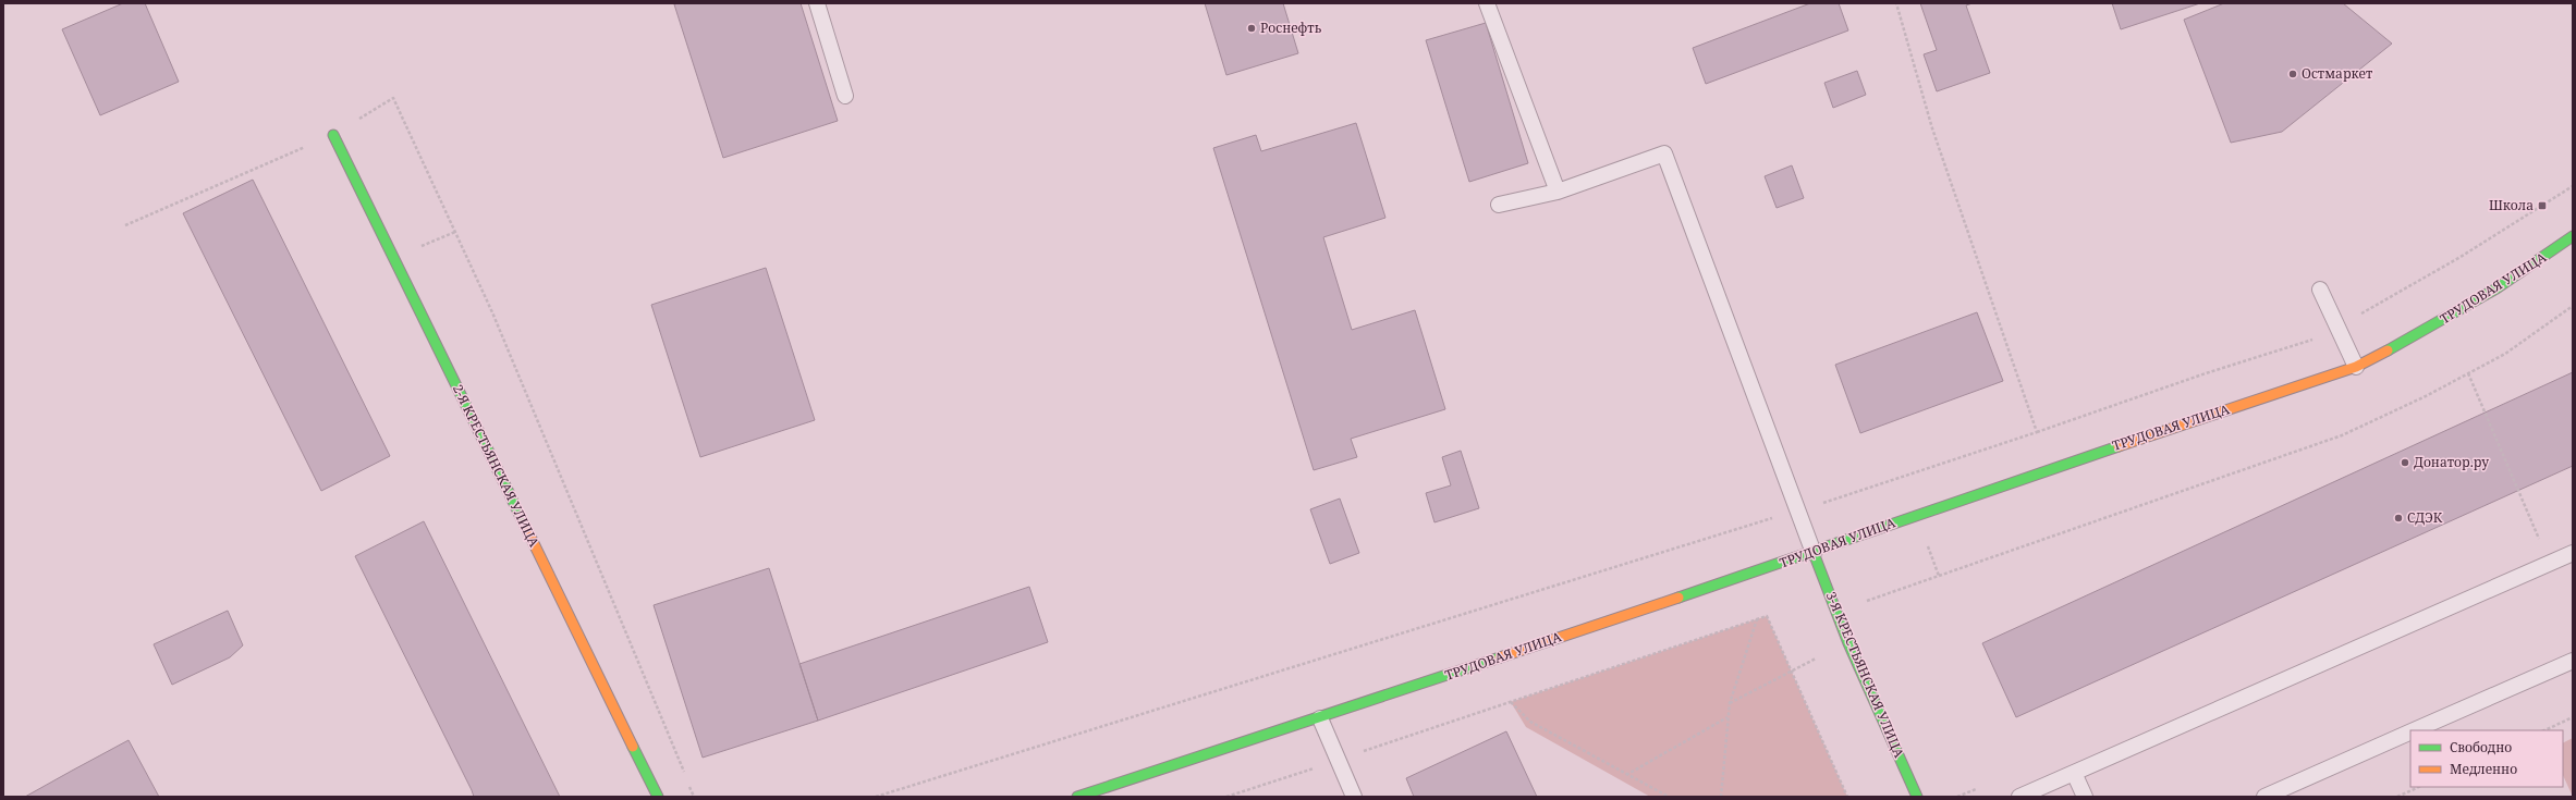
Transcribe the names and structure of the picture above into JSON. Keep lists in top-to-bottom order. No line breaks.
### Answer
{"streets":{"main road":["ТРУДОВАЯ УЛИЦА","2-Я КРЕСТЬЯНСКАЯ УЛИЦА","3-Я КРЕСТЬЯНСКАЯ УЛИЦА"]},"crossings":[["ТРУДОВАЯ УЛИЦА","3-Я КРЕСТЬЯНСКАЯ УЛИЦА"]],"places":{"other":["Роснефть","Остмаркет","Донатор.ру","СДЭК"],"transit":["Школа"]},"legend":["Свободно","Медленно"]}
